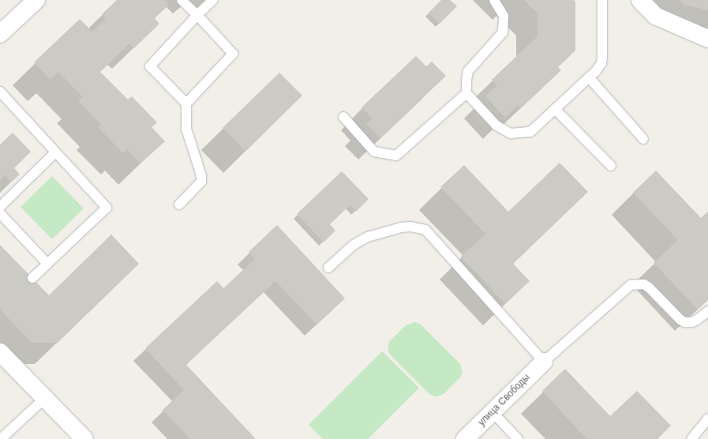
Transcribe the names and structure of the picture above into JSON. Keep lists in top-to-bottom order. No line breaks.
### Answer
{"streets":{"street":["улица Свободы"]}}
